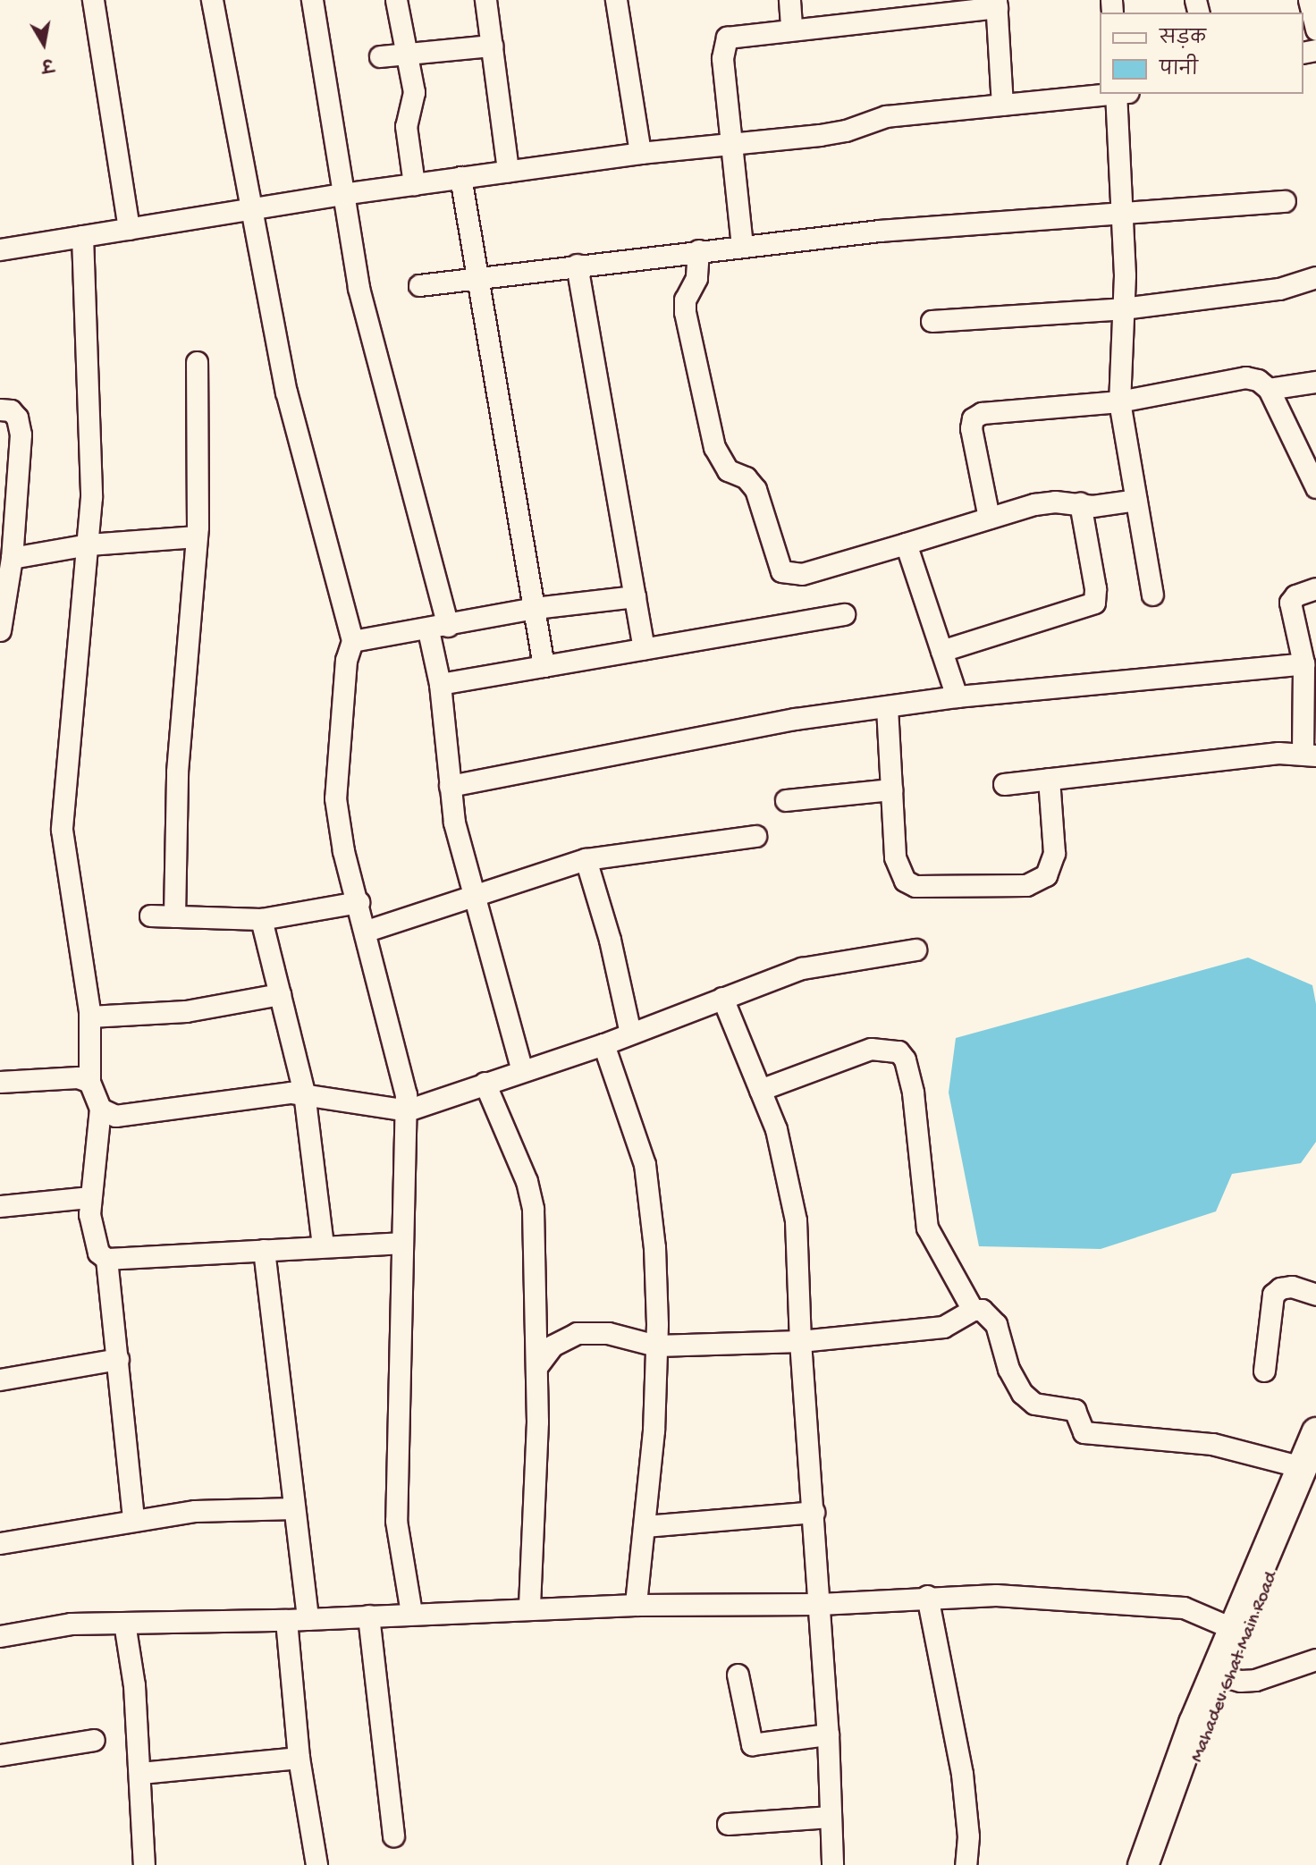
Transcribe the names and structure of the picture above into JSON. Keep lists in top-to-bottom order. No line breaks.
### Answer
{"streets":{"street":["Mahadev Ghat Main Road"]},"legend":["सड़क","पानी"],"north":"bottom"}
